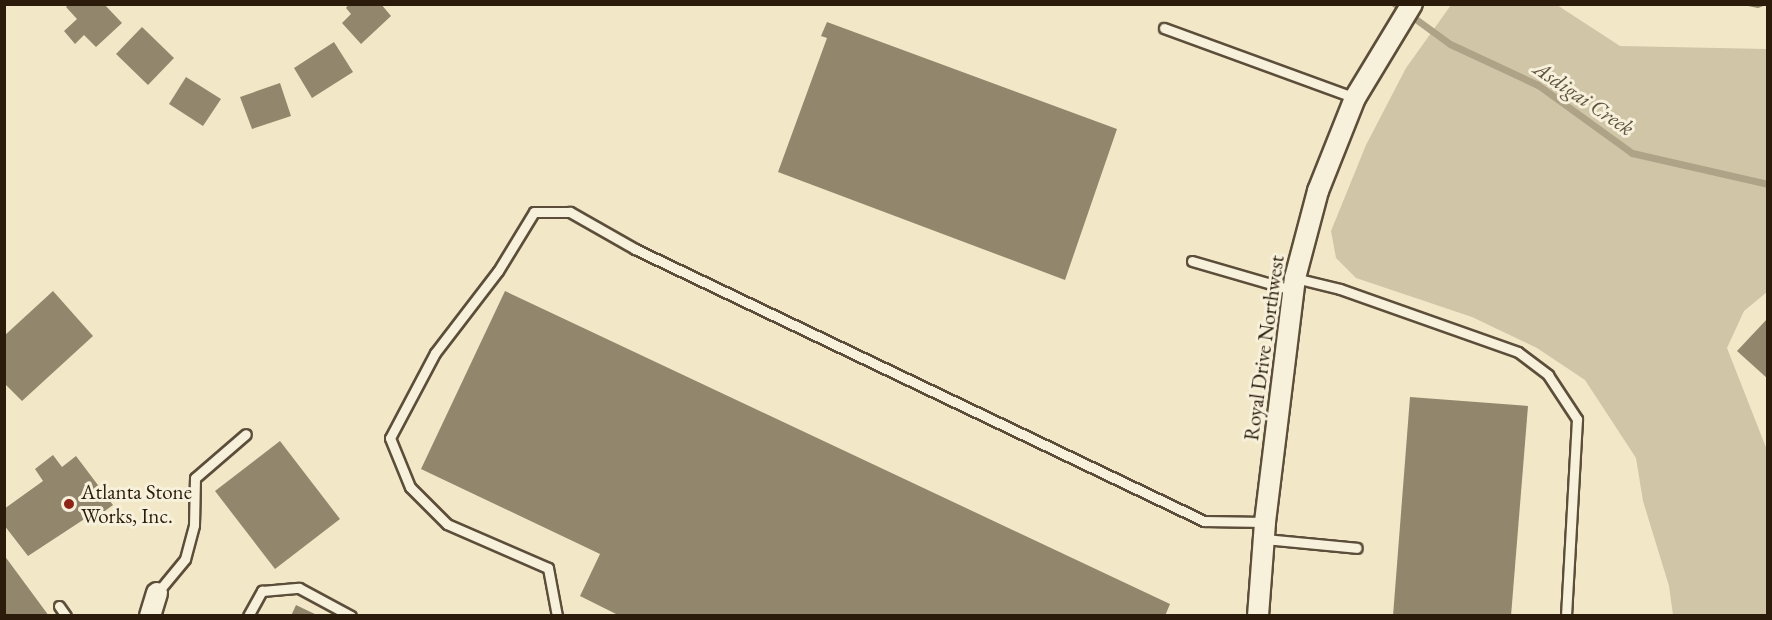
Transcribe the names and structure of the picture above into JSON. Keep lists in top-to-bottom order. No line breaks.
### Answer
{"streets":{"street":["Royal Drive Northwest"]},"water":["Asdigai Creek"],"places":["Atlanta Stone Works, Inc."]}
